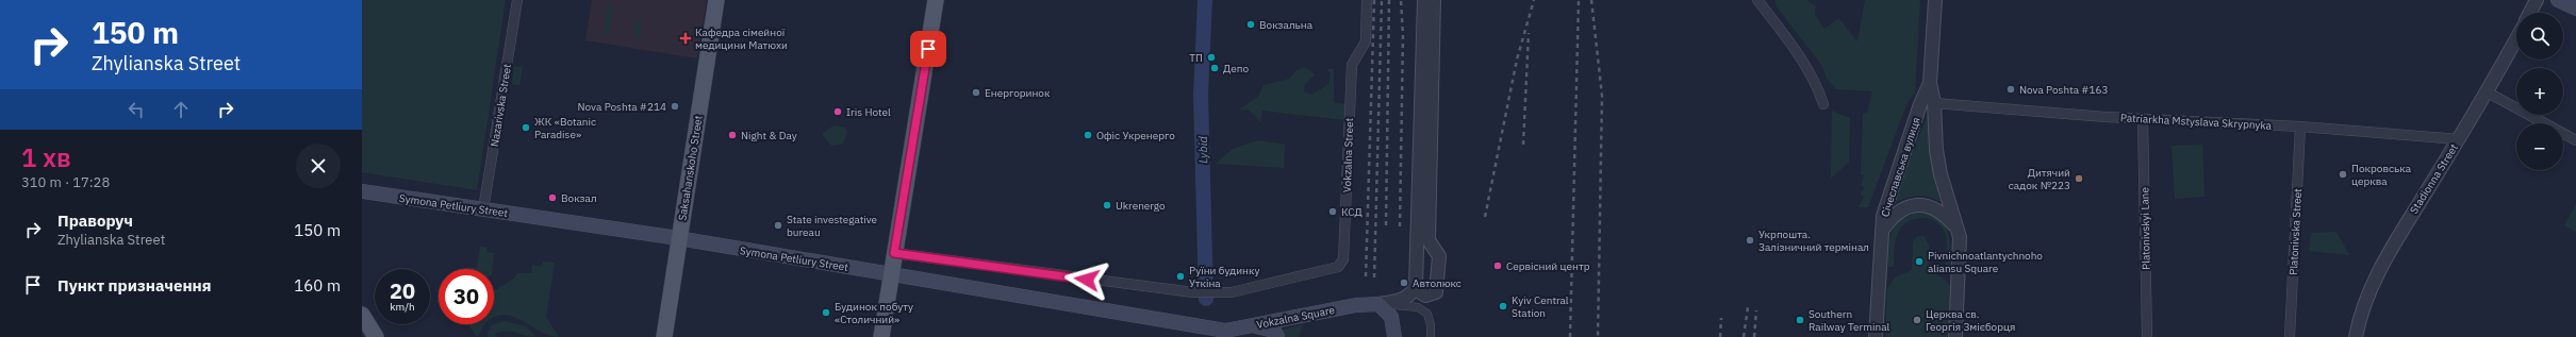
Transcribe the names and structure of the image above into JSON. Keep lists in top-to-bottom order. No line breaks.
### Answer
{"streets":{"main road":["Saksahanskoho Street","Symona Petliury Street","Vokzalna Square"],"street":["Nazarivska Street","Patriarkha Mstyslava Skrypnyka","Vokzalna Street","Січеславська вулиця","Stadionna Street","Platonivskyi Lane","Platonivska Street"]},"crossings":[["Nazarivska Street","Symona Petliury Street"],["Patriarkha Mstyslava Skrypnyka","Stadionna Street"],["Patriarkha Mstyslava Skrypnyka","Platonivskyi Lane"],["Patriarkha Mstyslava Skrypnyka","Platonivska Street"],["Saksahanskoho Street","Symona Petliury Street"],["Symona Petliury Street","Vokzalna Square"]],"water":["Lybid"],"places":{"other":["Вокзальна","ТП","Депо","Nova Poshta #163","Енергоринок","Nova Poshta #214","Iris Hotel","ЖК «Botanic Paradise»","Night & Day","Офіс Укренерго","Покровська церква","Дитячий садок №223","Вокзал","Ukrenergo","КСД","State investegative bureau","Укрпошта. Залізничний термінал","Pivnichnoatlantychnoho aliansu Square","Сервісний центр","Руїни будинку Уткіна","Автолюкс","Kyiv Central Station","Будинок побуту «Столичний»","Southern Railway Terminal","Церква св. Георгія Змієборця"],"health":["Кафедра сімейної медицини Матюхи"]},"page":{"turn":["150 m","Zhylianska Street"],"map_buttons":["+","−"],"heading":["1 хв","310 m · 17:28"],"list":[{"name":"Праворуч","note":"Zhylianska Street","value":"150 m"},{"name":"Пункт призначення","value":"160 m"}],"speed":"20 km/h","limit":"30"}}
